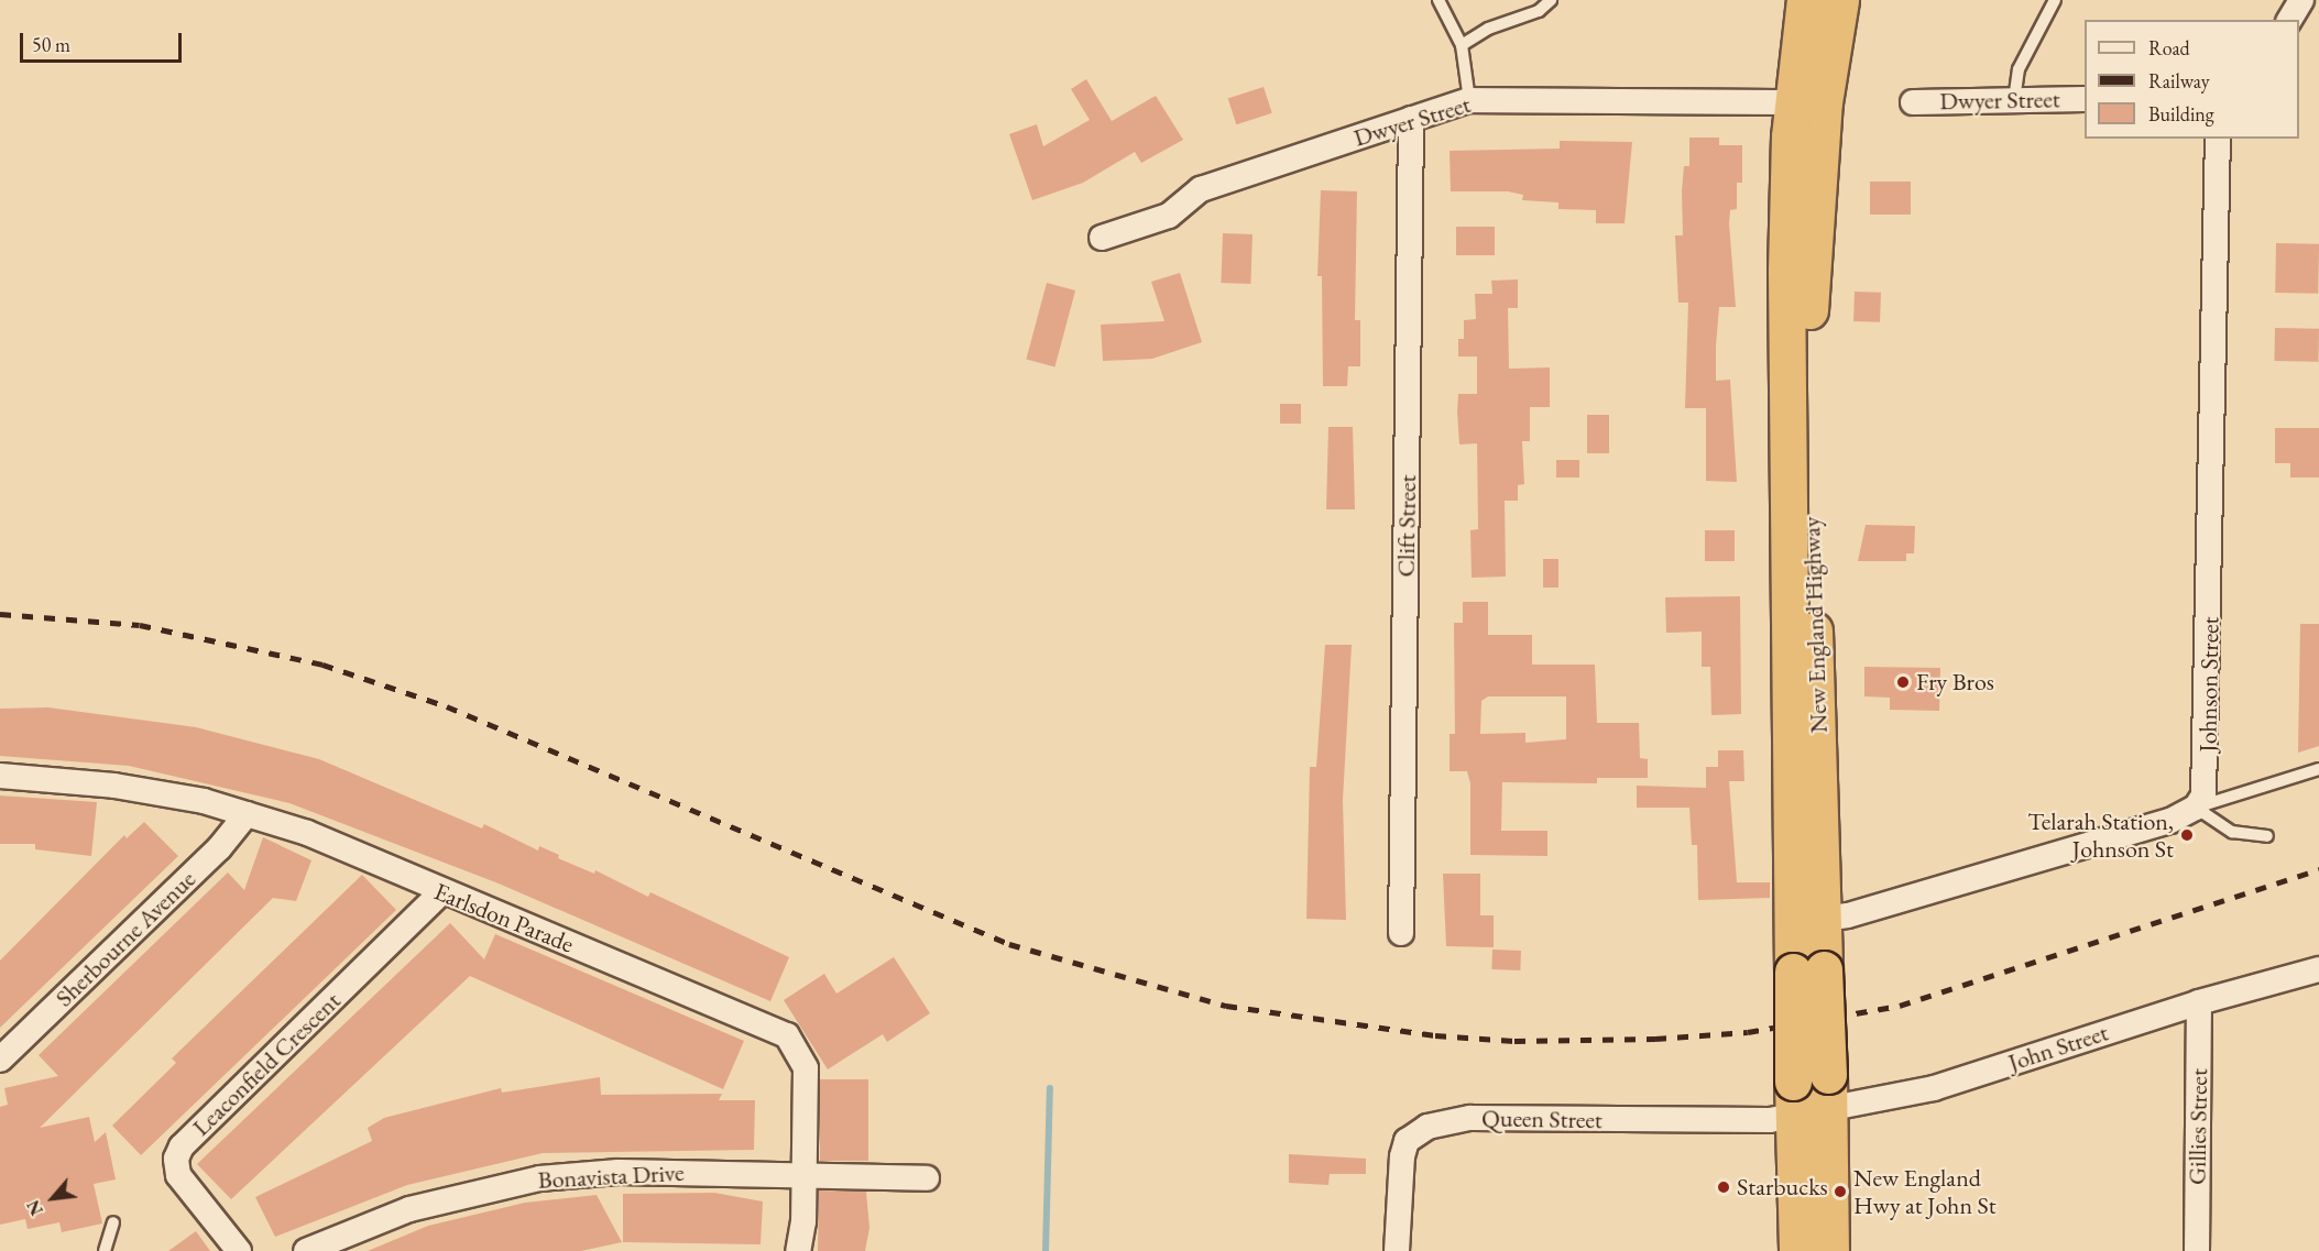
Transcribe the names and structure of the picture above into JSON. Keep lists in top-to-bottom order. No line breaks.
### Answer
{"streets":{"highway":["New England Highway"],"street":["Dwyer Street","Clift Street","Johnson Street","Earlsdon Parade","Sherbourne Avenue","John Street","Leaconfield Crescent","Queen Street","Gillies Street","Bonavista Drive"]},"crossings":[["Dwyer Street","Clift Street"],["Dwyer Street","New England Highway"],["New England Highway","John Street"],["New England Highway","Queen Street"],["Earlsdon Parade","Sherbourne Avenue"],["Earlsdon Parade","Leaconfield Crescent"],["Earlsdon Parade","Bonavista Drive"],["John Street","Queen Street"],["John Street","Gillies Street"]],"places":["Fry Bros","Telarah Station, Johnson St","Starbucks","New England Hwy at John St"],"legend":["Road","Railway","Building"],"scale_bar":"50 m","north":"bottom left"}
